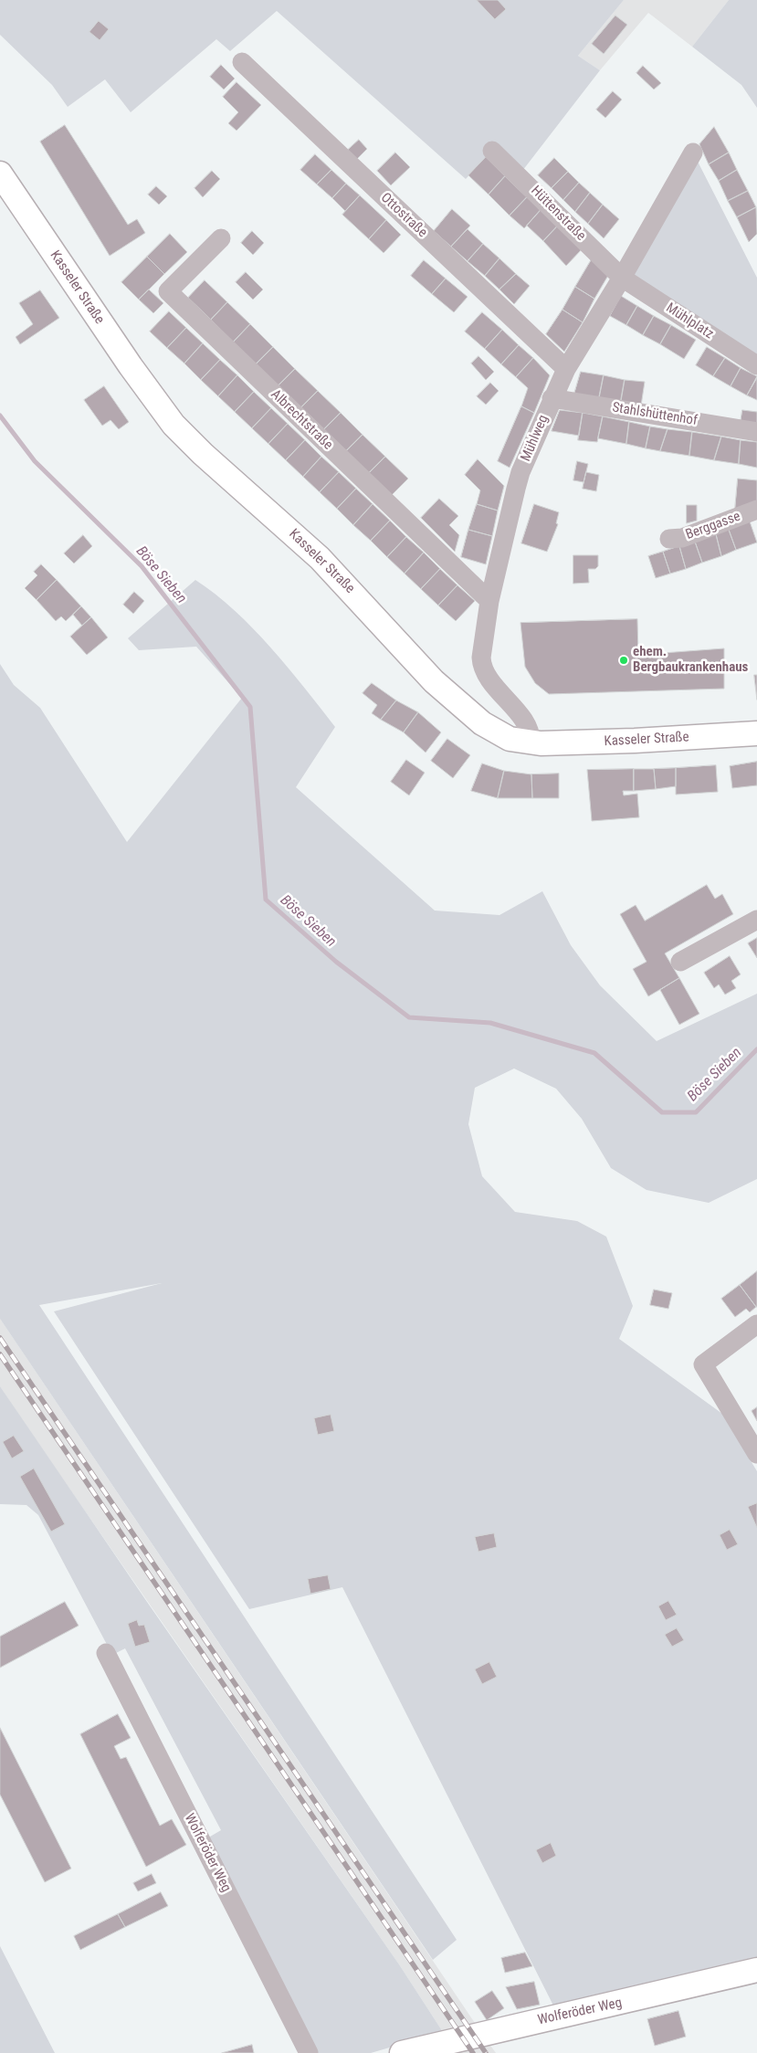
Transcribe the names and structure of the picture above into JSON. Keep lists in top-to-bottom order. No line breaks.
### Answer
{"streets":{"main road":["Kasseler Straße","Wolferöder Weg"],"street":["Hüttenstraße","Ottostraße","Mühlplatz","Stahlshüttenhof","Albrechtstraße","Mühlweg","Berggasse"]},"crossings":[["Hüttenstraße","Mühlplatz"],["Hüttenstraße","Mühlweg"],["Ottostraße","Mühlweg"],["Kasseler Straße","Mühlweg"],["Mühlplatz","Mühlweg"],["Stahlshüttenhof","Mühlweg"],["Albrechtstraße","Mühlweg"]],"water":["Böse Sieben"],"places":["ehem. Bergbaukrankenhaus"]}
